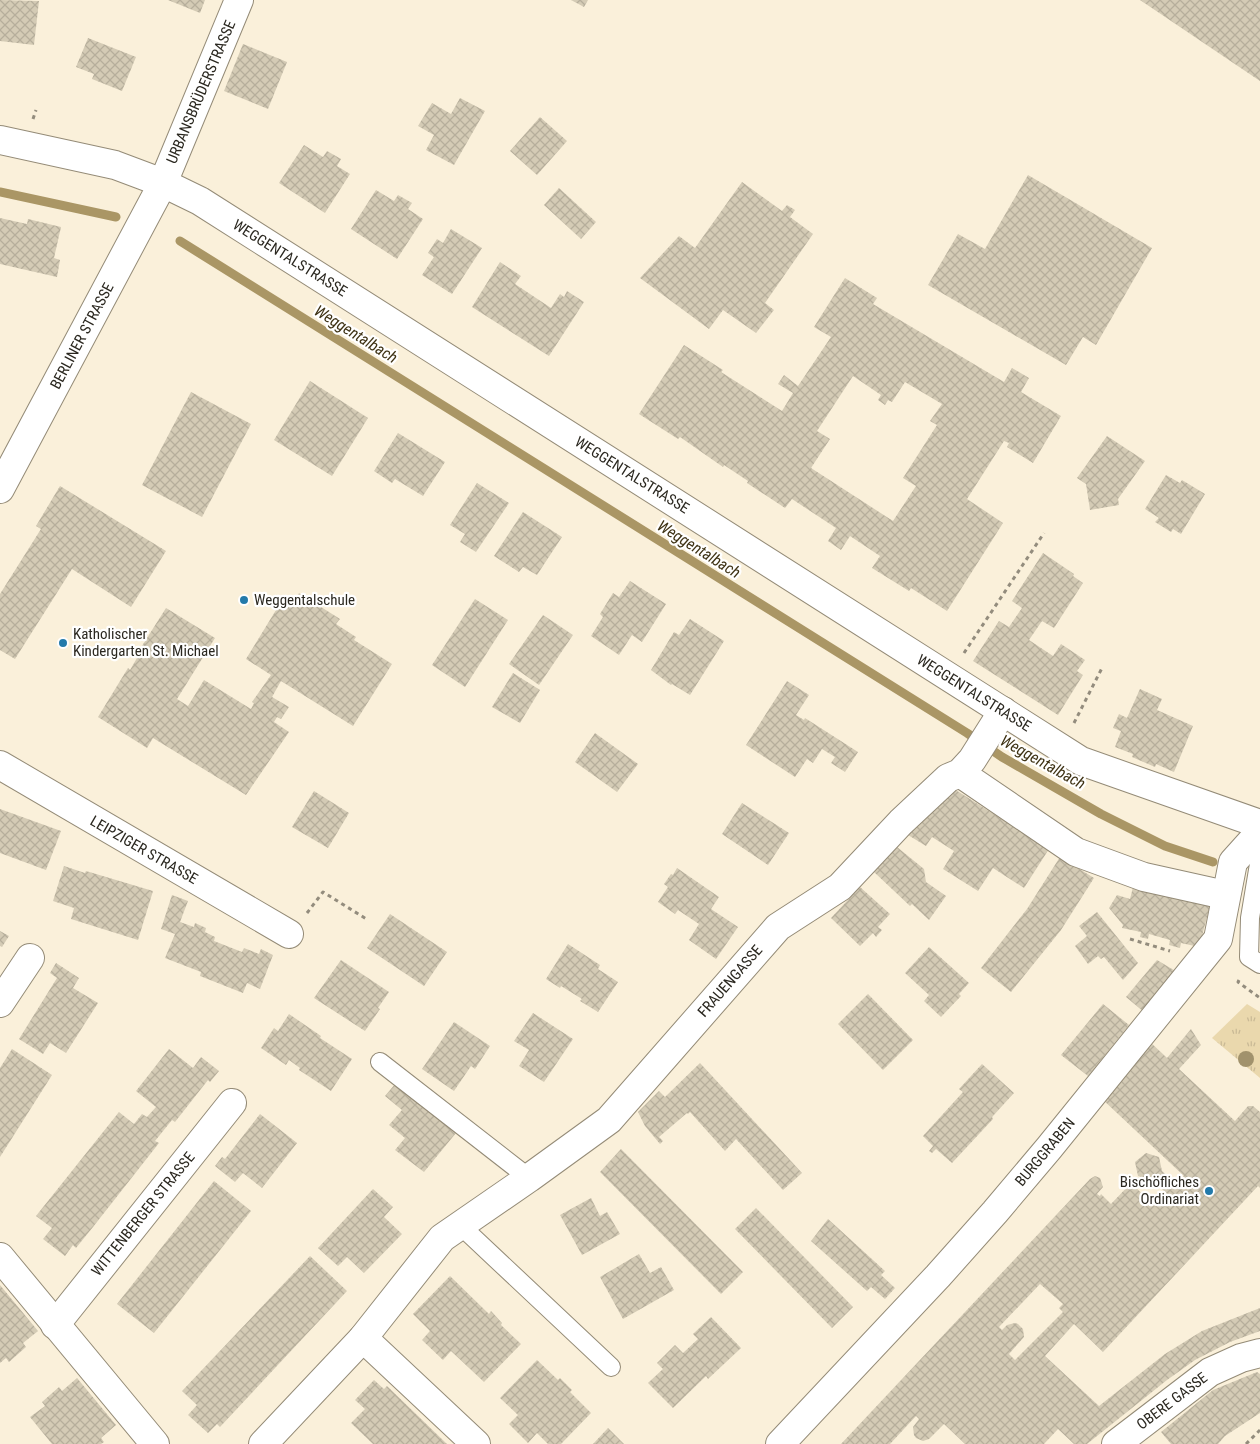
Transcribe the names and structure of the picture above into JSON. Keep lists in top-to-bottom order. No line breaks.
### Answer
{"streets":{"street":["URBANSBRÜDERSTRASSE","WEGGENTALSTRASSE","BERLINER STRASSE","LEIPZIGER STRASSE","FRAUENGASSE","BURGGRABEN","WITTENBERGER STRASSE","OBERE GASSE"]},"crossings":[["URBANSBRÜDERSTRASSE","WEGGENTALSTRASSE"],["URBANSBRÜDERSTRASSE","BERLINER STRASSE"],["WEGGENTALSTRASSE","BERLINER STRASSE"],["WEGGENTALSTRASSE","FRAUENGASSE"]],"water":["Weggentalbach"],"places":["Weggentalschule","Katholischer Kindergarten St. Michael","Bischöfliches Ordinariat"]}
